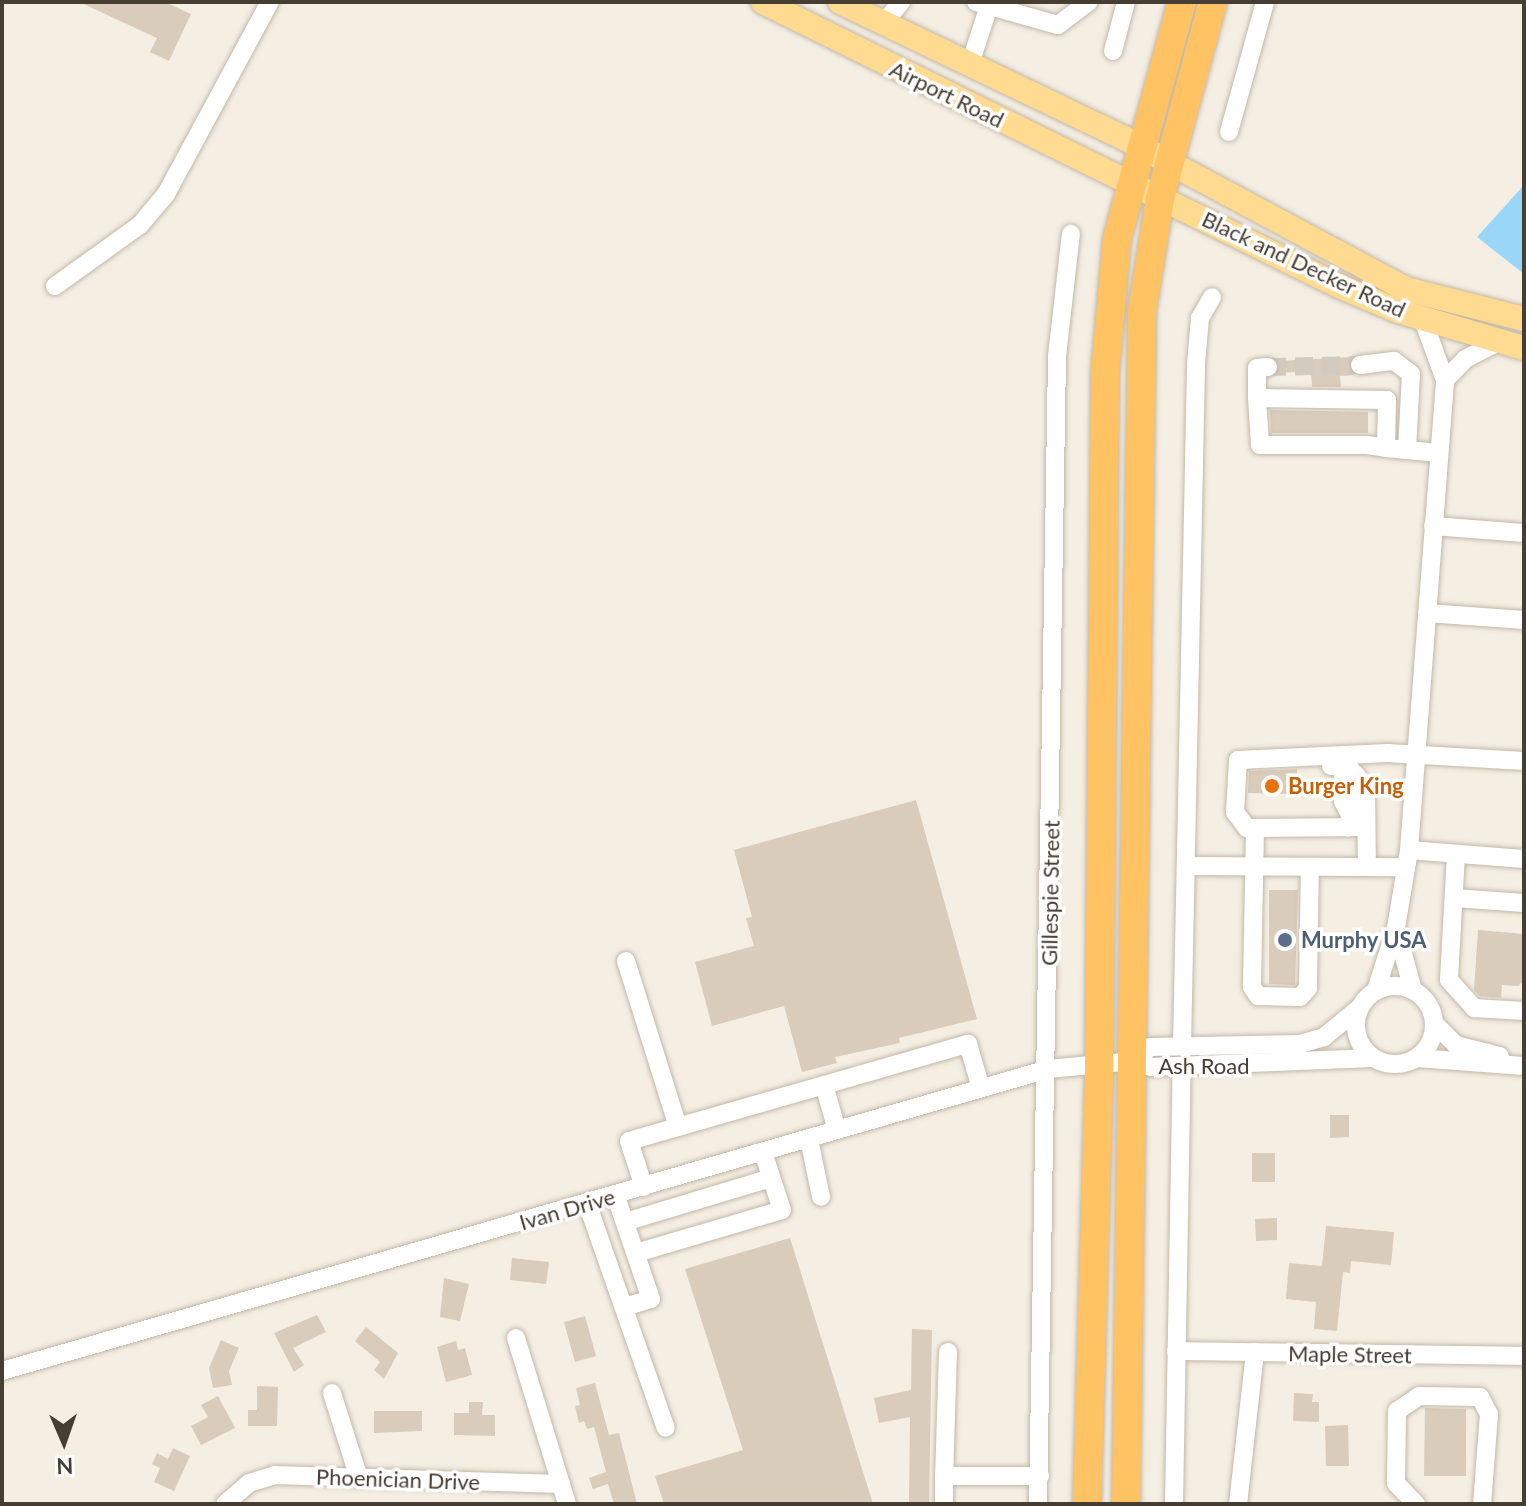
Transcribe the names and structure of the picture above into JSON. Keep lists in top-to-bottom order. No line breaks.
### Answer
{"streets":{"main road":["Airport Road","Black and Decker Road"],"street":["Gillespie Street","Ash Road","Ivan Drive","Maple Street","Phoenician Drive"]},"crossings":[["Airport Road","Black and Decker Road"],["Gillespie Street","Ivan Drive"],["Ash Road","Ivan Drive"]],"places":["Burger King","Murphy USA"],"north":"bottom"}
